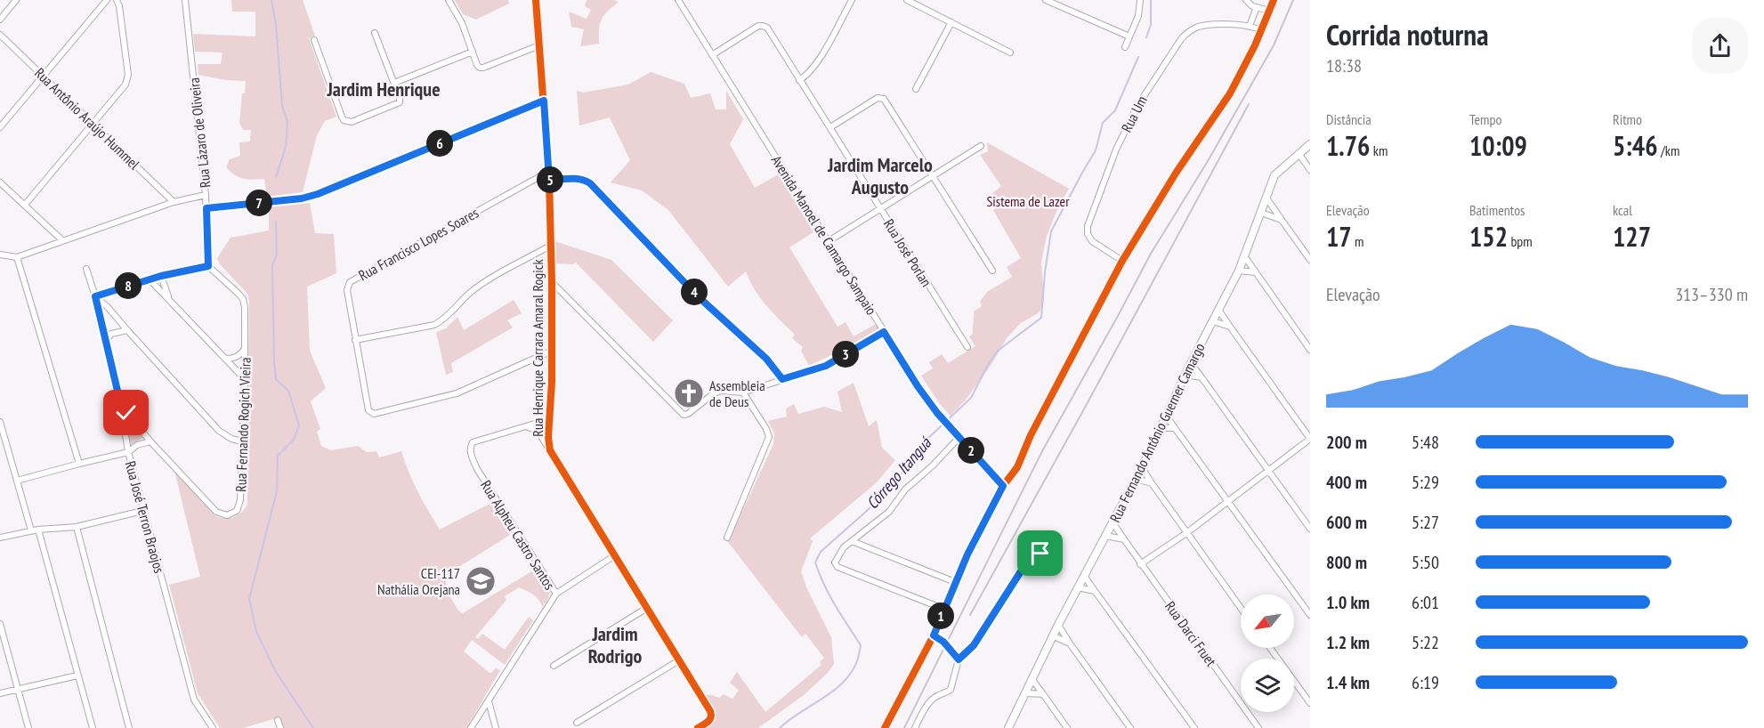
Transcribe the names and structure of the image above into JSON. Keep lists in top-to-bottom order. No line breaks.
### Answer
{"streets":{"street":["Rua Um","Rua Antônio Araújo Hummel","Rua Lázaro de Oliveira","Avenida Manoel de Camargo Sampaio","Rua Francisco Lopes Soares","Rua José Porlan","Rua Henrique Carrara Amaral Rogick","Rua Fernando Rogich Vieira","Rua Fernando Antônio Guerner Camargo","Rua José Terron Braojos","Rua Alpheu Castro Santos","Rua Darci Fruet"]},"crossings":[["Rua Lázaro de Oliveira","Rua Fernando Rogich Vieira"],["Avenida Manoel de Camargo Sampaio","Rua José Porlan"],["Rua Francisco Lopes Soares","Rua Henrique Carrara Amaral Rogick"],["Rua Henrique Carrara Amaral Rogick","Rua Alpheu Castro Santos"],["Rua Fernando Rogich Vieira","Rua José Terron Braojos"],["Rua Fernando Antônio Guerner Camargo","Rua Darci Fruet"]],"districts":["Jardim Henrique","Jardim Marcelo Augusto","Jardim Rodrigo"],"water":["Córrego Itanguá"],"parks":["Sistema de Lazer"],"places":{"church":["Assembleia de Deus"],"school or university":["CEI-117 Nathália Orejana"]},"north":"bottom left","page":{"heading":["Corrida noturna","18:38"],"stats":[["Distância","1.76 km"],["Tempo","10:09"],["Ritmo","5:46 /km"],["Elevação","17 m"],["Batimentos","152 bpm"],["kcal","127"]],"pins":["6","5","7","8","4","3","2","1"],"chart":["Elevação","313–330 m"],"list":[{"name":"200 m","note":"5:48"},{"name":"400 m","note":"5:29"},{"name":"600 m","note":"5:27"},{"name":"800 m","note":"5:50"},{"name":"1.0 km","note":"6:01"},{"name":"1.2 km","note":"5:22"},{"name":"1.4 km","note":"6:19"}]}}
